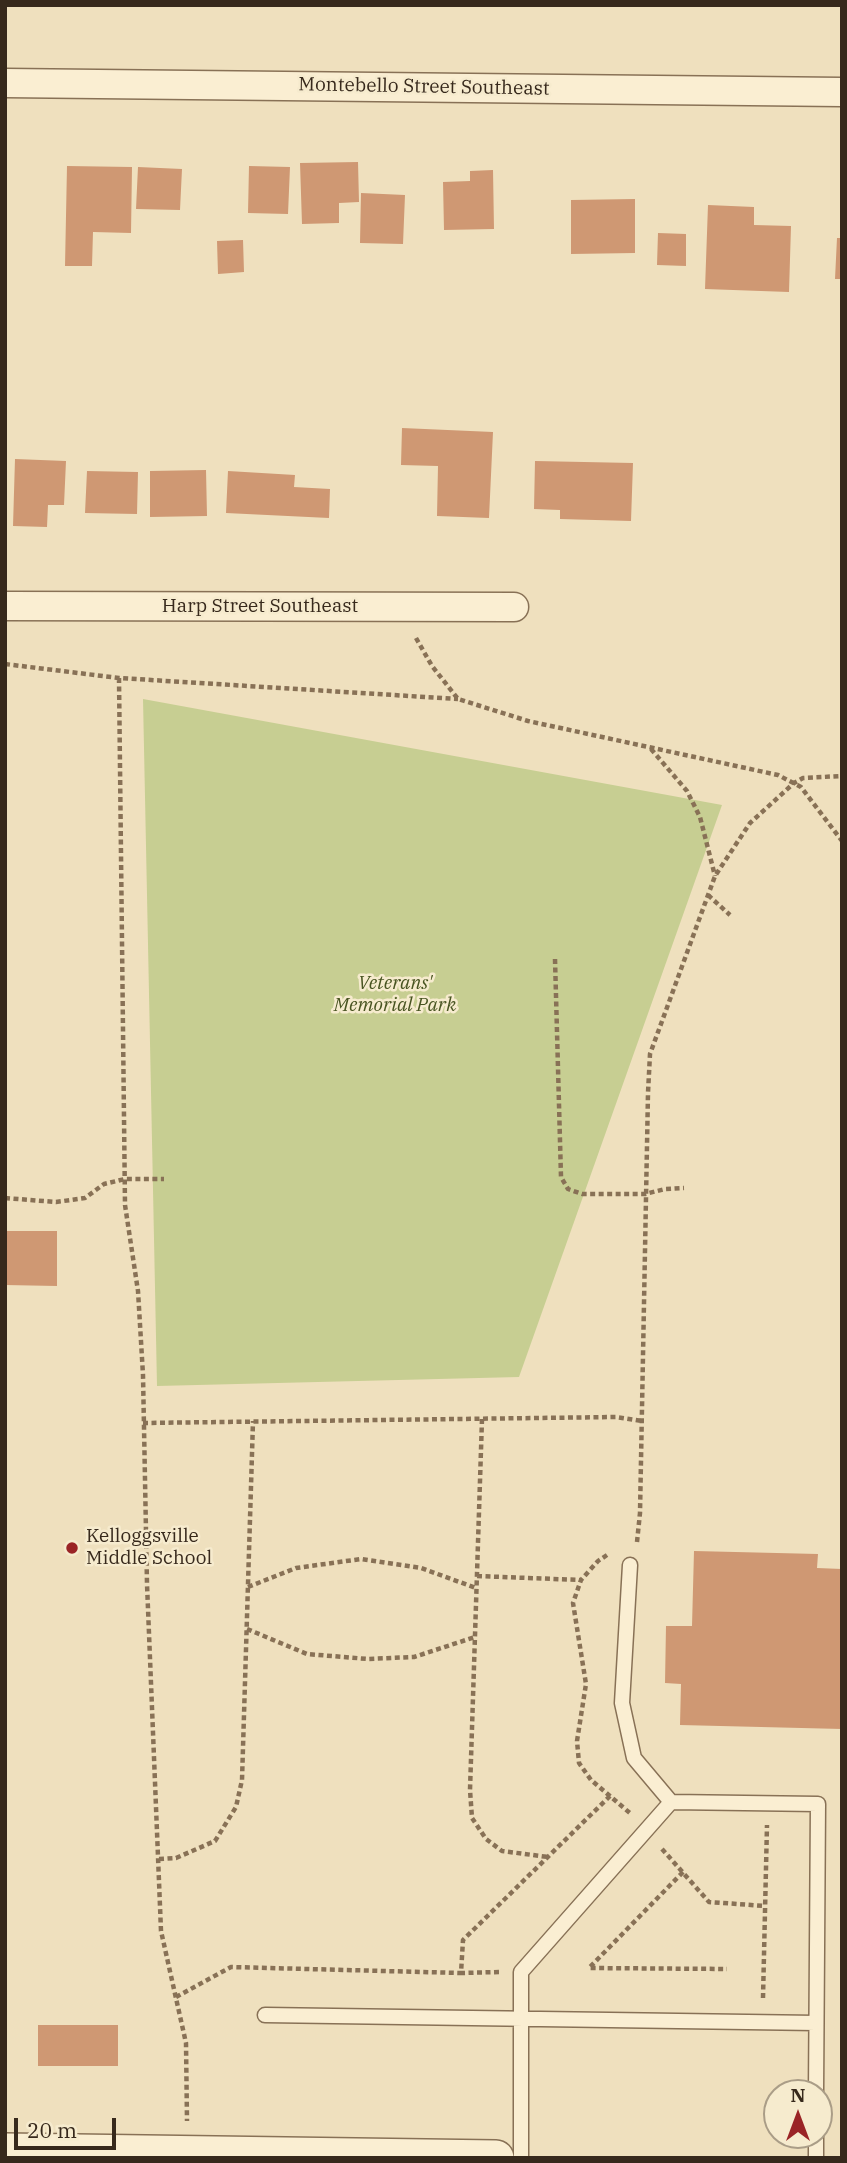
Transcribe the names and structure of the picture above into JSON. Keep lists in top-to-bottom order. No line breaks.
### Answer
{"streets":{"street":["Montebello Street Southeast","Harp Street Southeast"]},"parks":["Veterans' Memorial Park"],"places":["Kelloggsville Middle School"],"scale_bar":"20 m","north":"top"}
